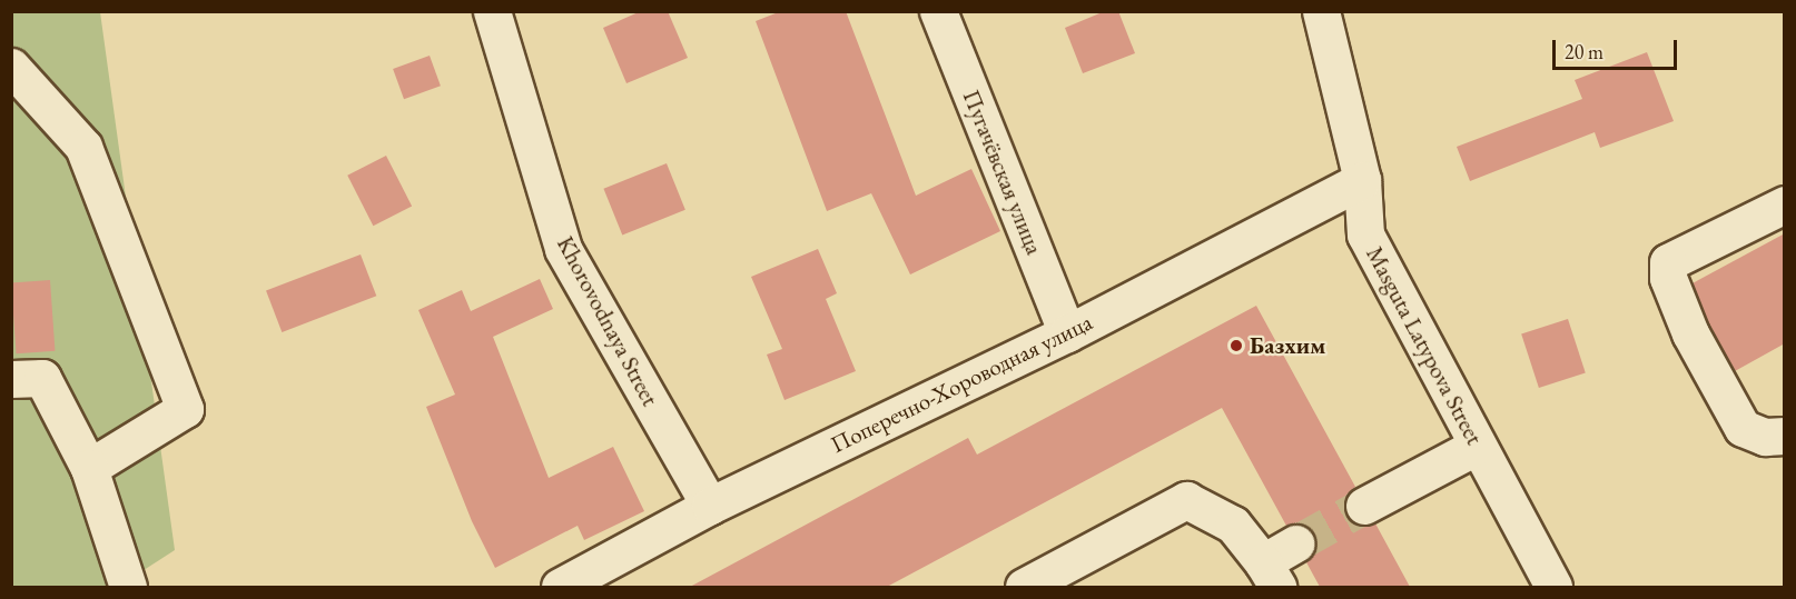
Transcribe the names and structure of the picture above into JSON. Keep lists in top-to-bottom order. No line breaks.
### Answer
{"streets":{"street":["Пугачёвская улица","Khorovodnaya Street","Masguta Latypova Street","Поперечно-Хороводная улица"]},"crossings":[["Пугачёвская улица","Поперечно-Хороводная улица"],["Khorovodnaya Street","Поперечно-Хороводная улица"],["Masguta Latypova Street","Поперечно-Хороводная улица"]],"places":["Базхим"],"scale_bar":"20 m"}
